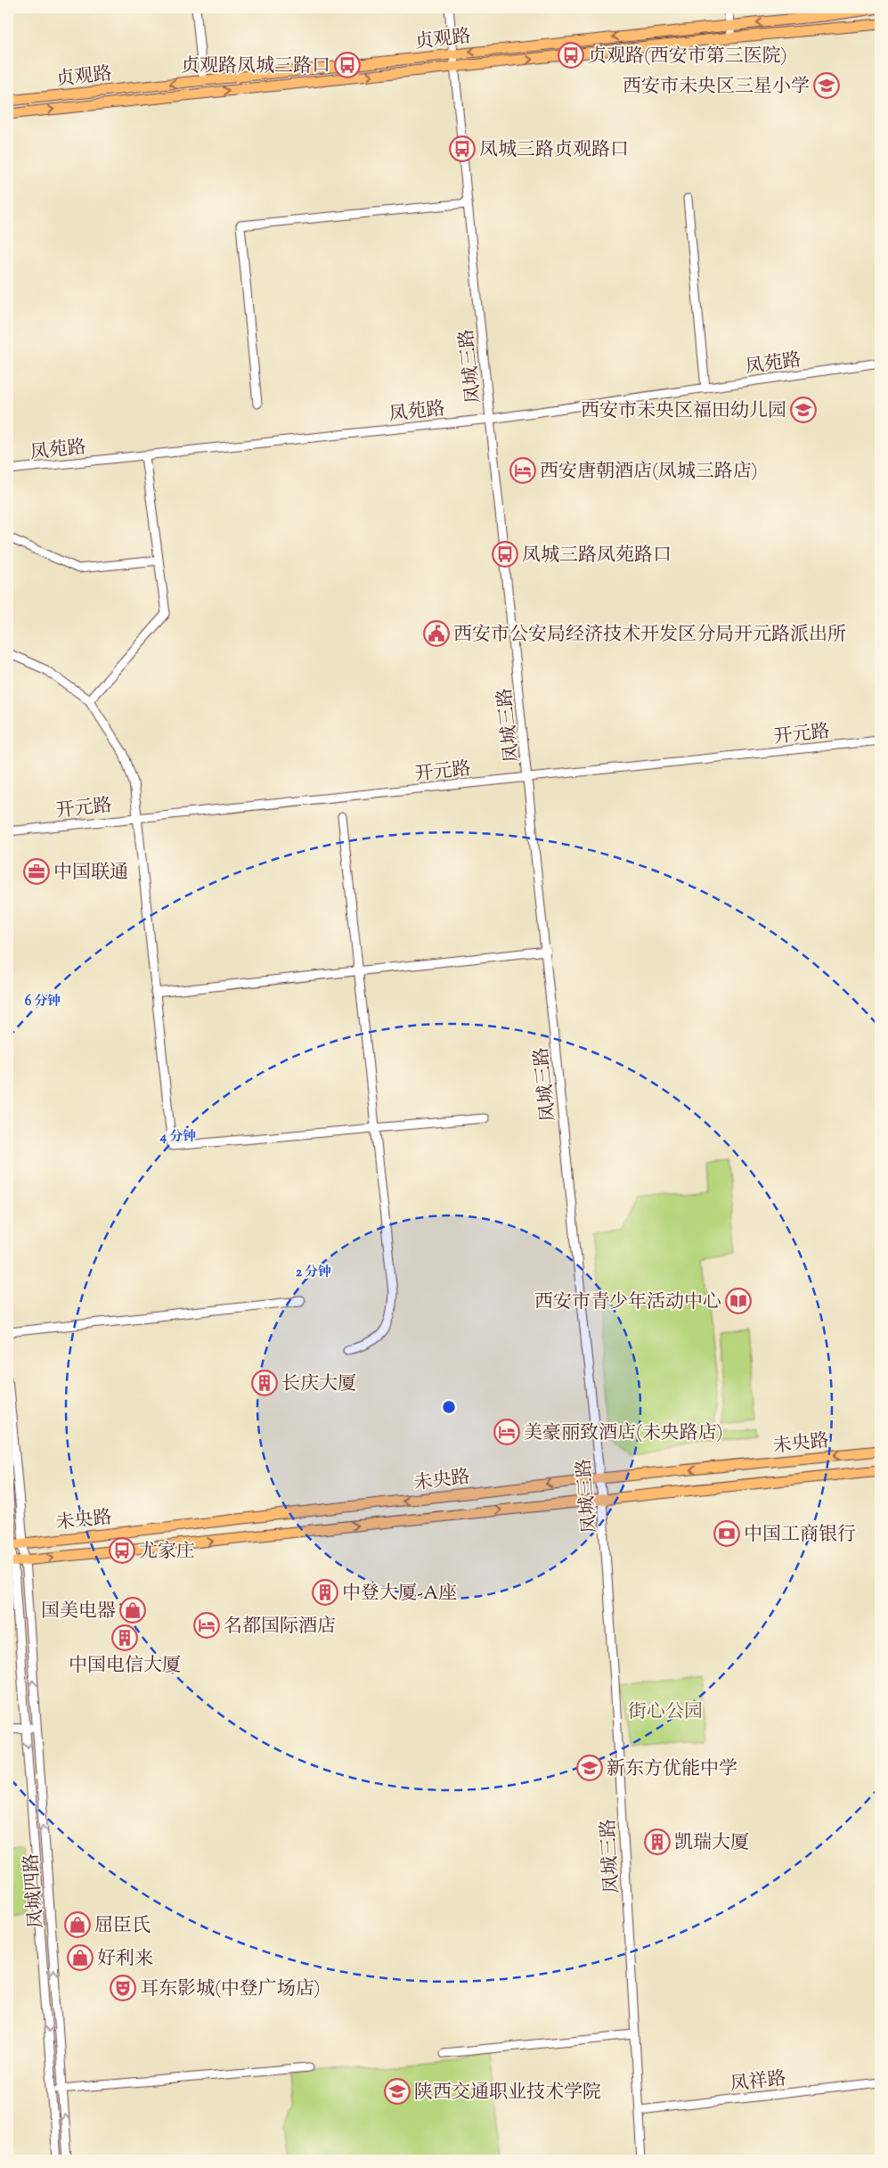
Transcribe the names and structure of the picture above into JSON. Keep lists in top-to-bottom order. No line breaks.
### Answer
{"streets":{"main road":["贞观路","未央路"],"street":["凤苑路","凤城三路","开元路","凤城四路","凤祥路"]},"crossings":[["贞观路","凤城三路"],["凤苑路","凤城三路"],["凤城三路","开元路"],["凤城三路","未央路"],["凤城三路","凤祥路"],["未央路","凤城四路"]],"parks":["街心公园"],"places":{"bus stop":["贞观路(西安市第三医院)","贞观路凤城三路口","凤城三路贞观路口","凤城三路凤苑路口","尤家庄"],"school or university":["西安市未央区三星小学","西安市未央区福田幼儿园","新东方优能中学","陕西交通职业技术学院"],"hotel":["西安唐朝酒店(凤城三路店)","美豪丽致酒店(未央路店)","名都国际酒店"],"public building":["西安市公安局经济技术开发区分局开元路派出所"],"office":["中国联通"],"library":["西安市青少年活动中心"],"building":["长庆大厦","中登大厦-A座","中国电信大厦","凯瑞大厦"],"bank":["中国工商银行"],"shop":["国美电器","屈臣氏","好利来"],"theatre":["耳东影城(中登广场店)"]},"rings":["6 分钟","4 分钟","2 分钟"]}
